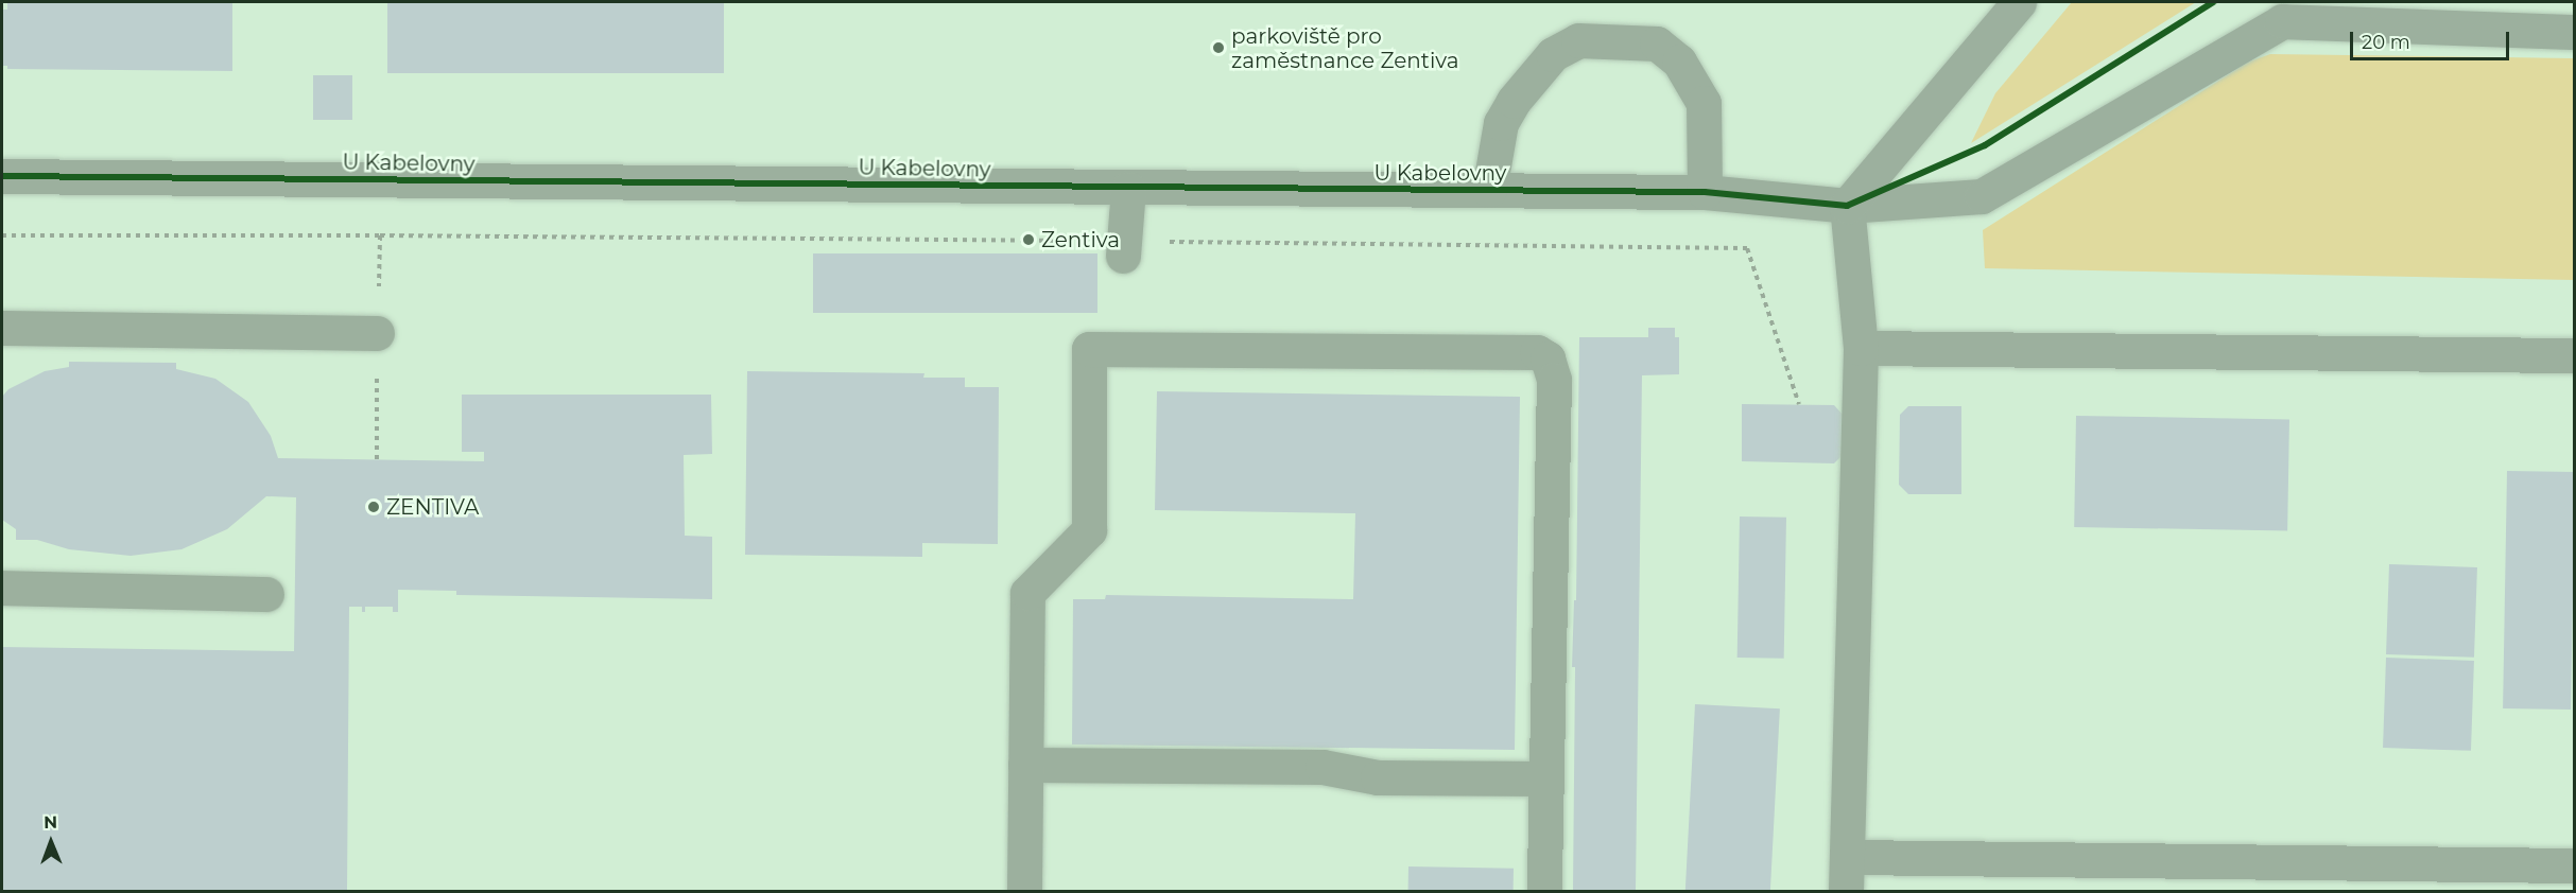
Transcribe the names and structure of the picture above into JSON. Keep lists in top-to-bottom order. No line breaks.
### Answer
{"streets":{"street":["U Kabelovny"]},"places":["parkoviště pro zaměstnance Zentiva","Zentiva","ZENTIVA"],"scale_bar":"20 m","north":"top"}
